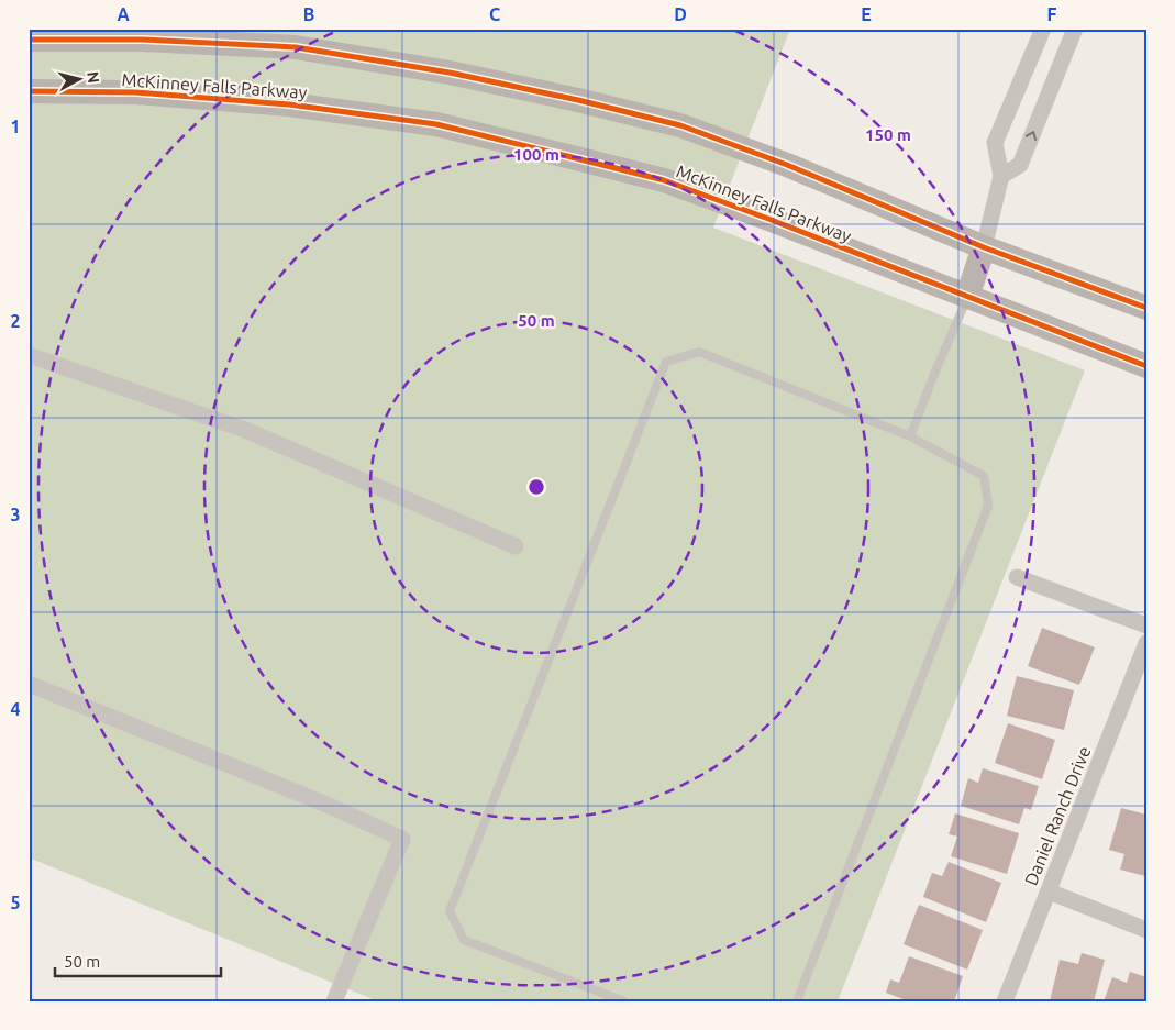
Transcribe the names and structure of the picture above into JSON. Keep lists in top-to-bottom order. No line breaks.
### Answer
{"streets":{"main road":["McKinney Falls Parkway"],"street":["Daniel Ranch Drive"]},"scale_bar":"50 m","north":"right","grid":{"columns":["A","B","C","D","E","F"],"rows":["1","2","3","4","5"]},"rings":["150 m","100 m","50 m"]}
